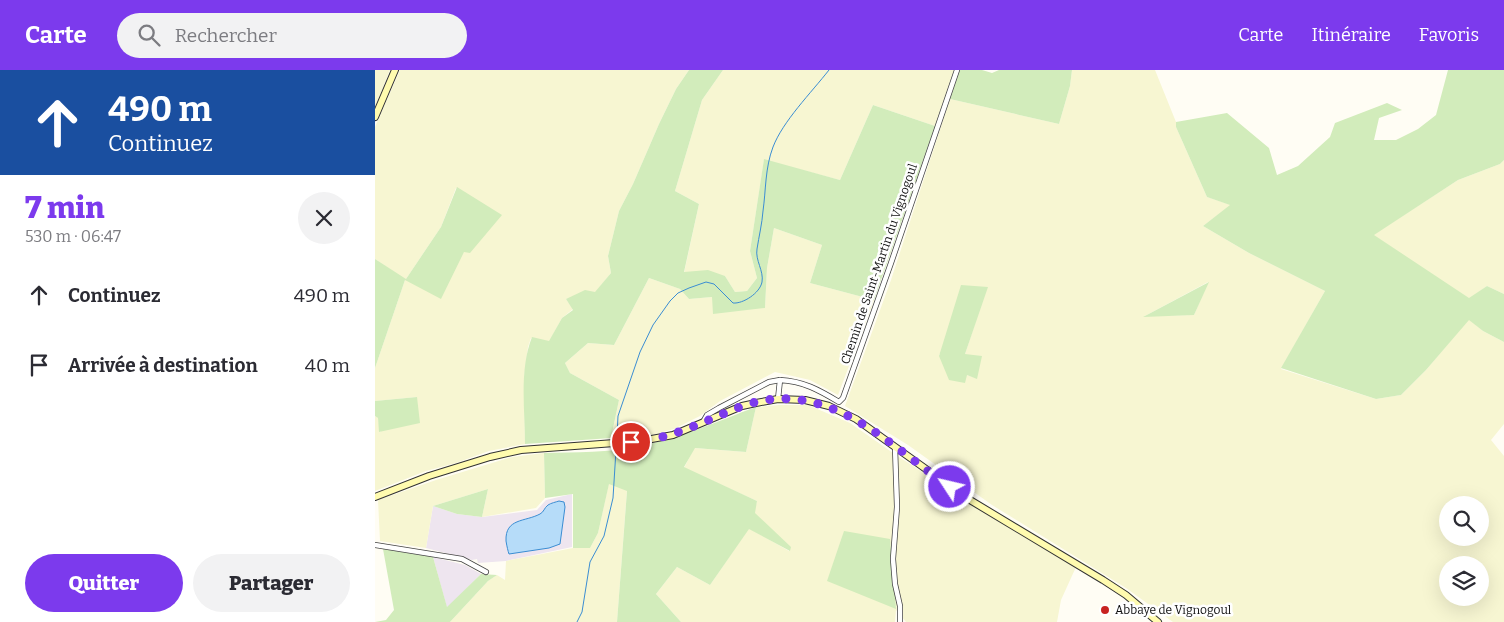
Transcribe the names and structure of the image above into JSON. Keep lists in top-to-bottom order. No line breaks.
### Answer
{"streets":{"street":["Chemin de Saint-Martin du Vignogoul"]},"places":["Abbaye de Vignogoul"],"page":{"header":"Carte","search":"Rechercher","nav":["Carte","Itinéraire","Favoris"],"turn":["490 m","Continuez"],"heading":["7 min","530 m · 06:47"],"list":[{"name":"Continuez","value":"490 m"},{"name":"Arrivée à destination","value":"40 m"}],"buttons":["Quitter","Partager"]}}
